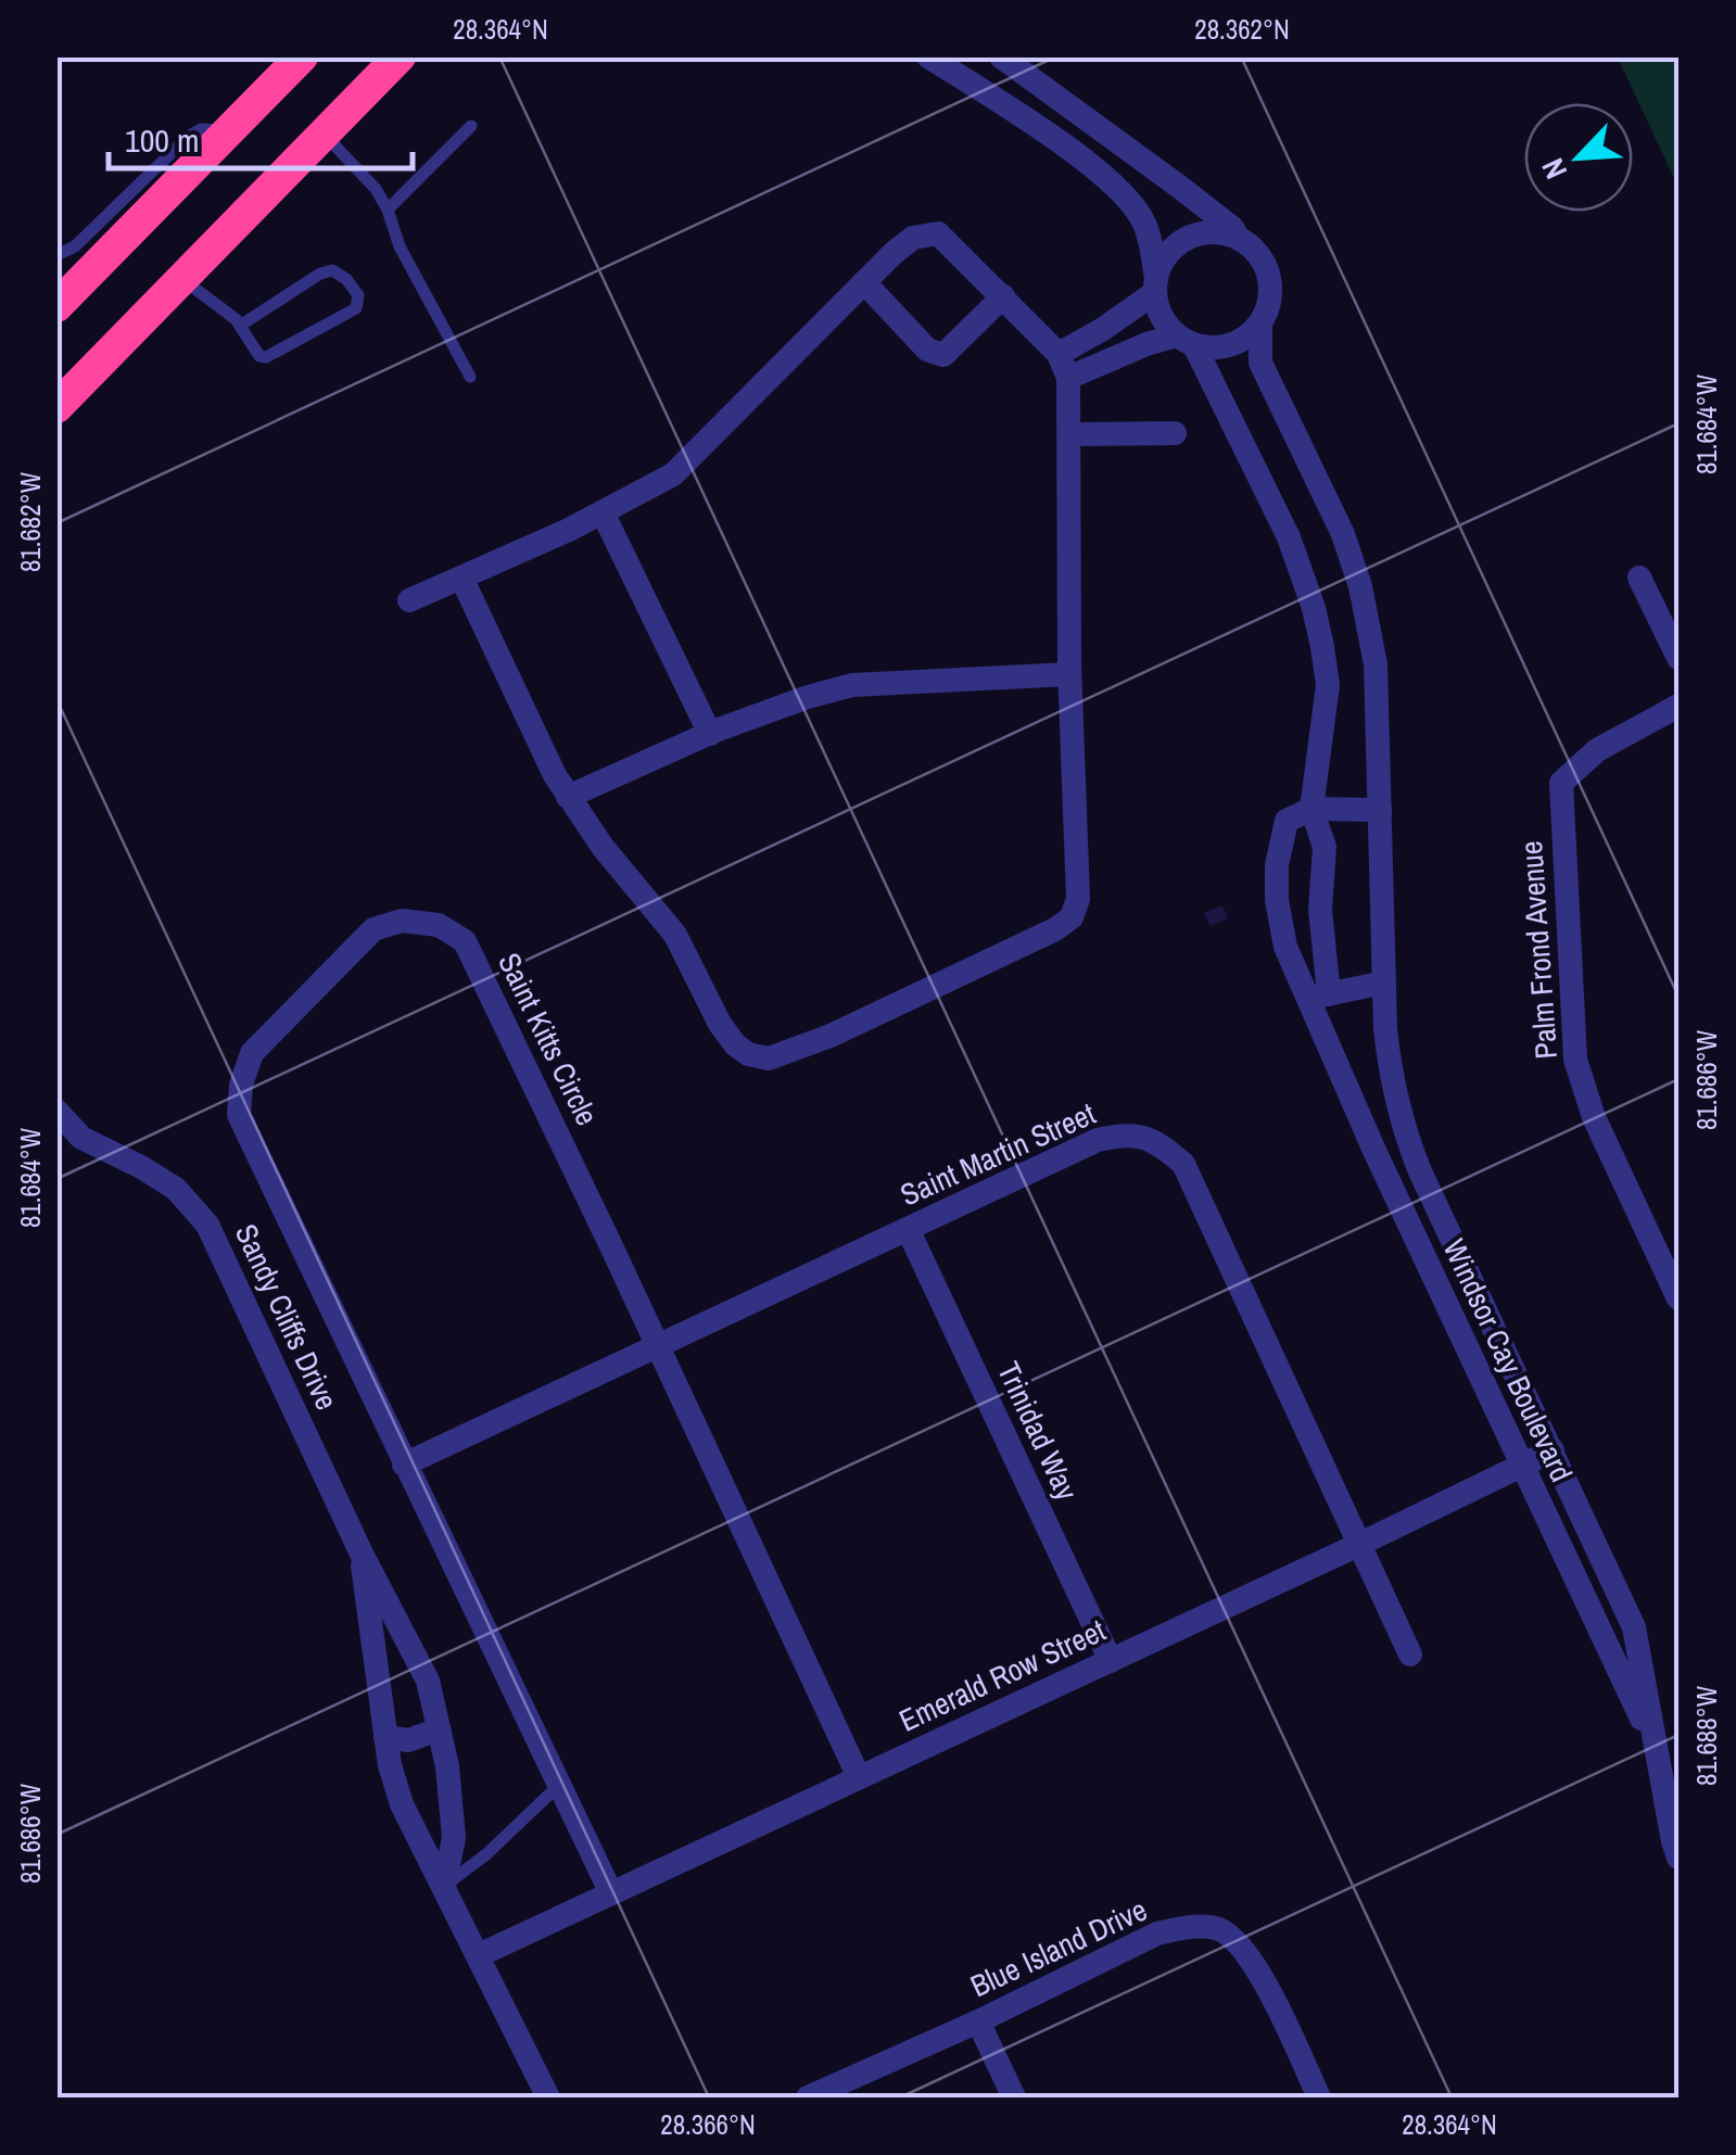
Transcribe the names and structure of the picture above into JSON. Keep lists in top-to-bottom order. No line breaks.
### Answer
{"streets":{"street":["Palm Frond Avenue","Saint Kitts Circle","Saint Martin Street","Sandy Cliffs Drive","Windsor Cay Boulevard","Trinidad Way","Emerald Row Street","Blue Island Drive"]},"crossings":[["Saint Kitts Circle","Saint Martin Street"],["Saint Kitts Circle","Emerald Row Street"],["Saint Martin Street","Trinidad Way"],["Saint Martin Street","Emerald Row Street"],["Sandy Cliffs Drive","Emerald Row Street"],["Windsor Cay Boulevard","Emerald Row Street"],["Trinidad Way","Emerald Row Street"]],"scale_bar":"100 m","north":"bottom left","coordinates":["28.364°N","28.362°N","81.684°W","81.682°W","81.686°W","81.688°W","28.366°N"]}
